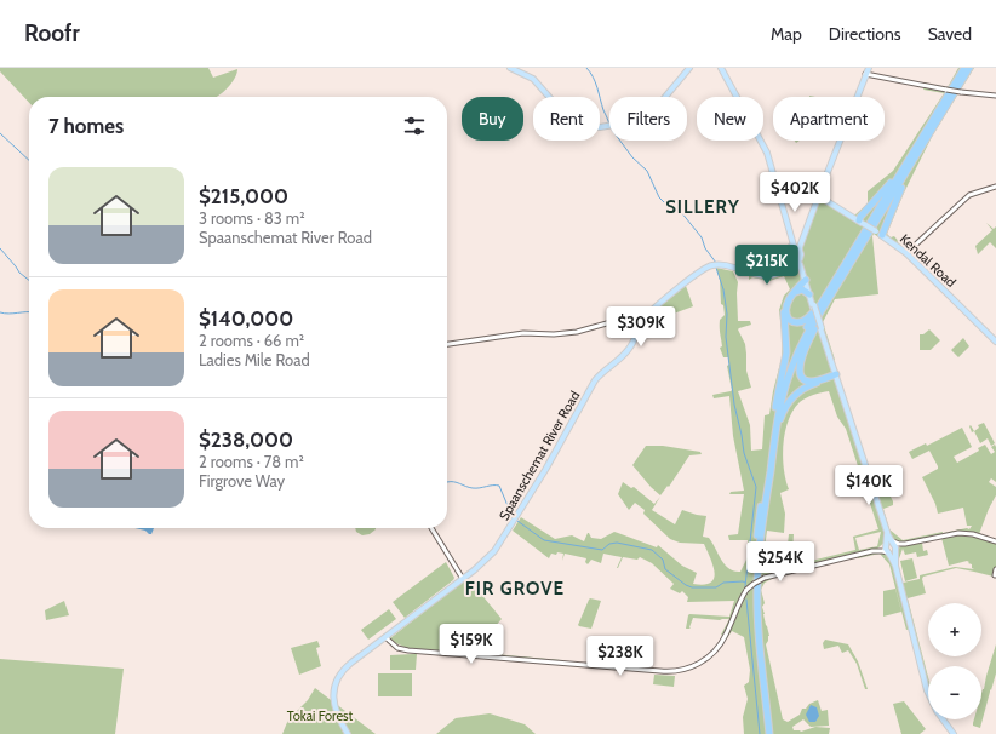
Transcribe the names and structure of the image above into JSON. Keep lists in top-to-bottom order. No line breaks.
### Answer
{"streets":{"main road":["Kendal Road","Spaanschemat River Road"]},"districts":["SILLERY","FIR GROVE"],"parks":["Tokai Forest"],"page":{"header":"Roofr","nav":["Map","Directions","Saved"],"chip":["Buy","Rent","Filters","New","Apartment"],"heading":"7 homes","list":[{"name":"$215,000","note":"3 rooms · 83 m² · Spaanschemat River Road"},{"name":"$140,000","note":"2 rooms · 66 m² · Ladies Mile Road"},{"name":"$238,000","note":"2 rooms · 78 m² · Firgrove Way"}],"price":["$402K","$215K","$309K","$140K","$254K","$159K","$238K"],"map_buttons":["+","−"]}}
